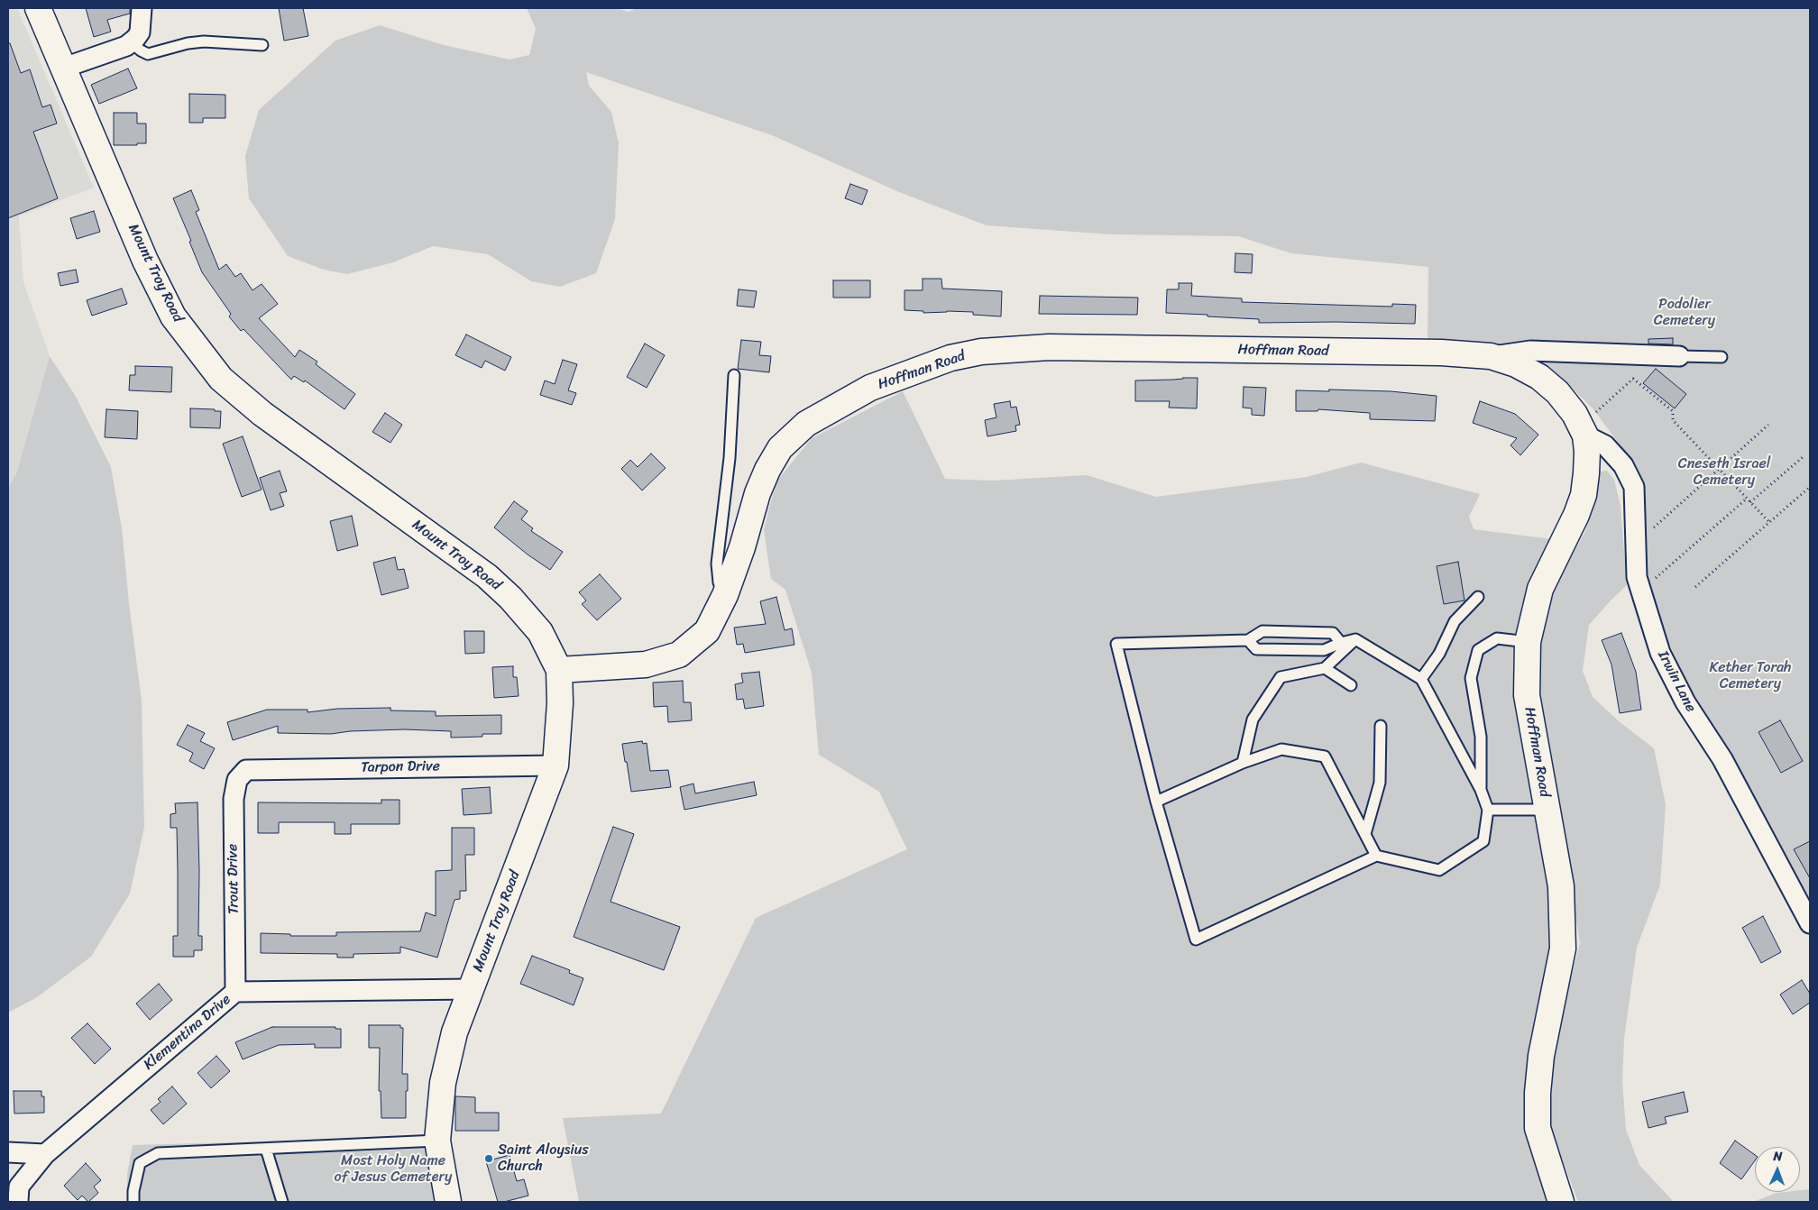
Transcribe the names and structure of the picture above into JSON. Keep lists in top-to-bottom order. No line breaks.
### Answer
{"streets":{"street":["Mount Troy Road","Hoffman Road","Irwin Lane","Tarpon Drive","Trout Drive","Klementina Drive"]},"crossings":[["Mount Troy Road","Hoffman Road"],["Mount Troy Road","Tarpon Drive"],["Mount Troy Road","Klementina Drive"],["Hoffman Road","Irwin Lane"],["Tarpon Drive","Trout Drive"],["Trout Drive","Klementina Drive"]],"parks":["Podolier Cemetery","Cneseth Israel Cemetery","Kether Torah Cemetery","Most Holy Name of Jesus Cemetery"],"places":["Saint Aloysius Church"],"north":"top"}
